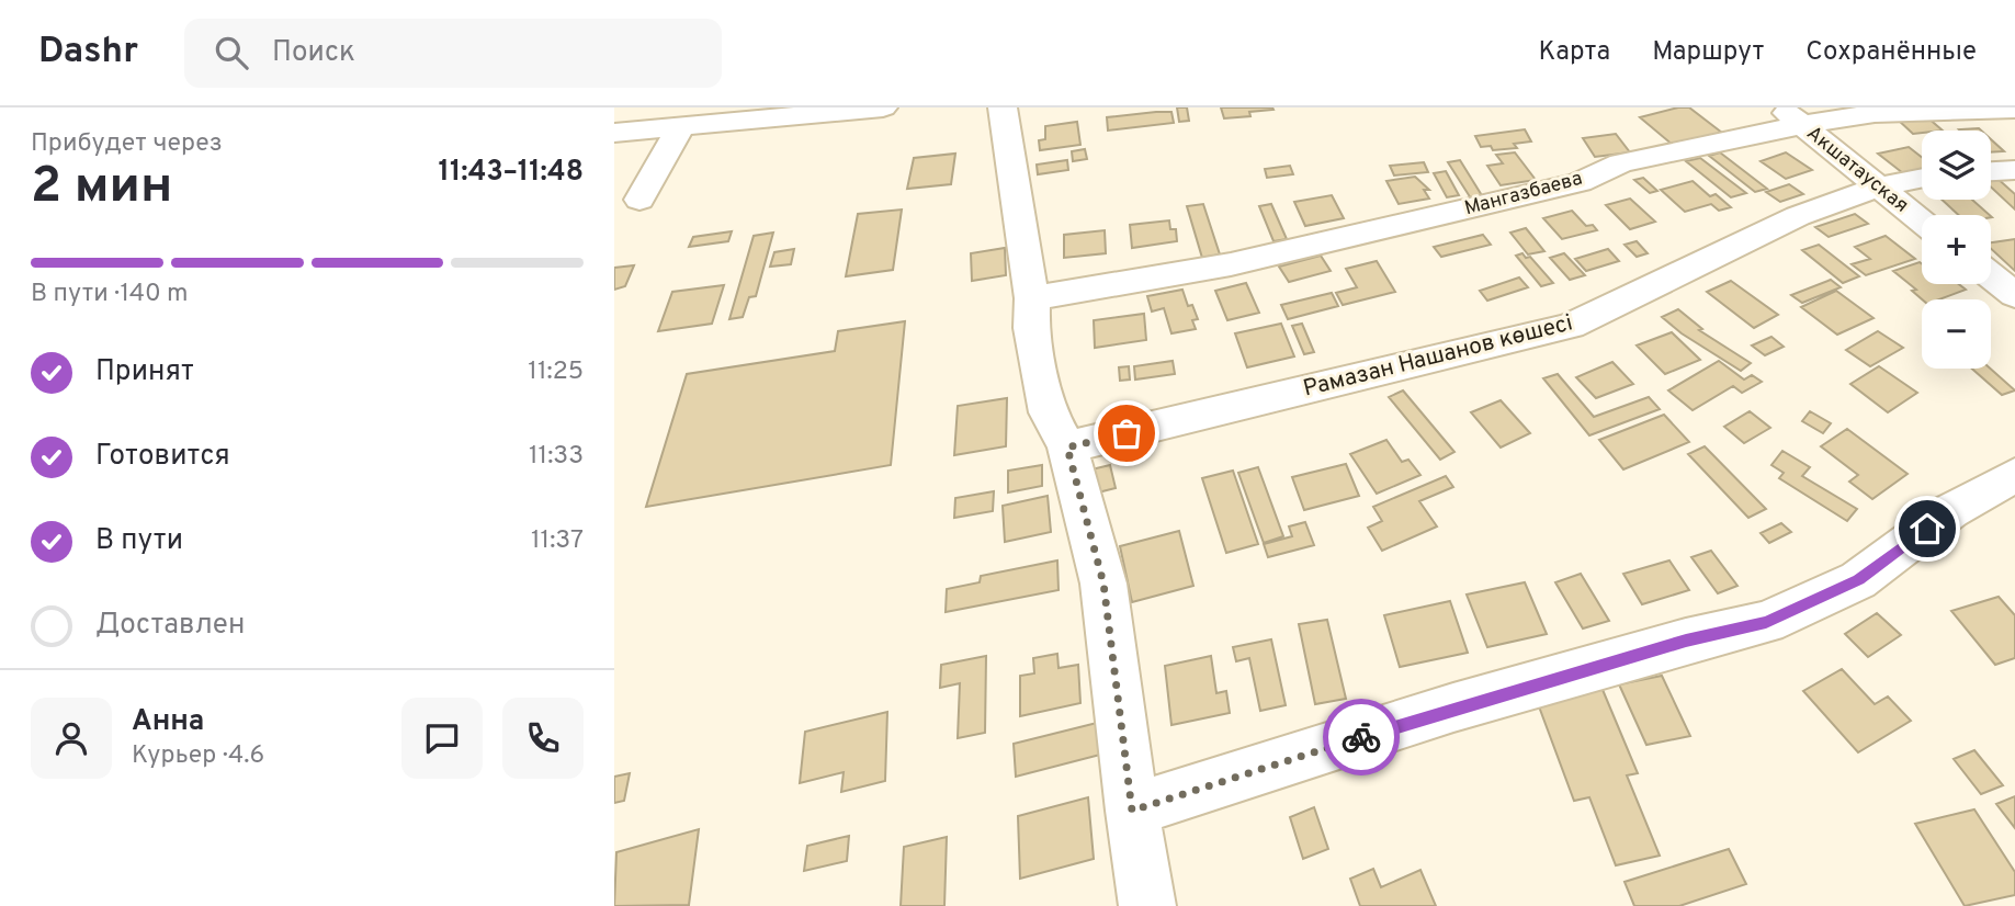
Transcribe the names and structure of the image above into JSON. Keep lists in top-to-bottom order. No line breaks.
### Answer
{"streets":{"street":["Акшатауская","Мангазбаева","Рамазан Нашанов көшесі"]},"crossings":[["Акшатауская","Мангазбаева"],["Акшатауская","Рамазан Нашанов көшесі"]],"page":{"header":"Dashr","search":"Поиск","nav":["Карта","Маршрут","Сохранённые"],"heading":["2 мин","Прибудет через","11:43–11:48"],"panel":["Анна","Курьер · 4.6"],"map_buttons":["+","−"],"bar":"В пути · 140 m","list":[["Принят","11:25"],["Готовится","11:33"],["В пути","11:37"],"Доставлен"]}}
